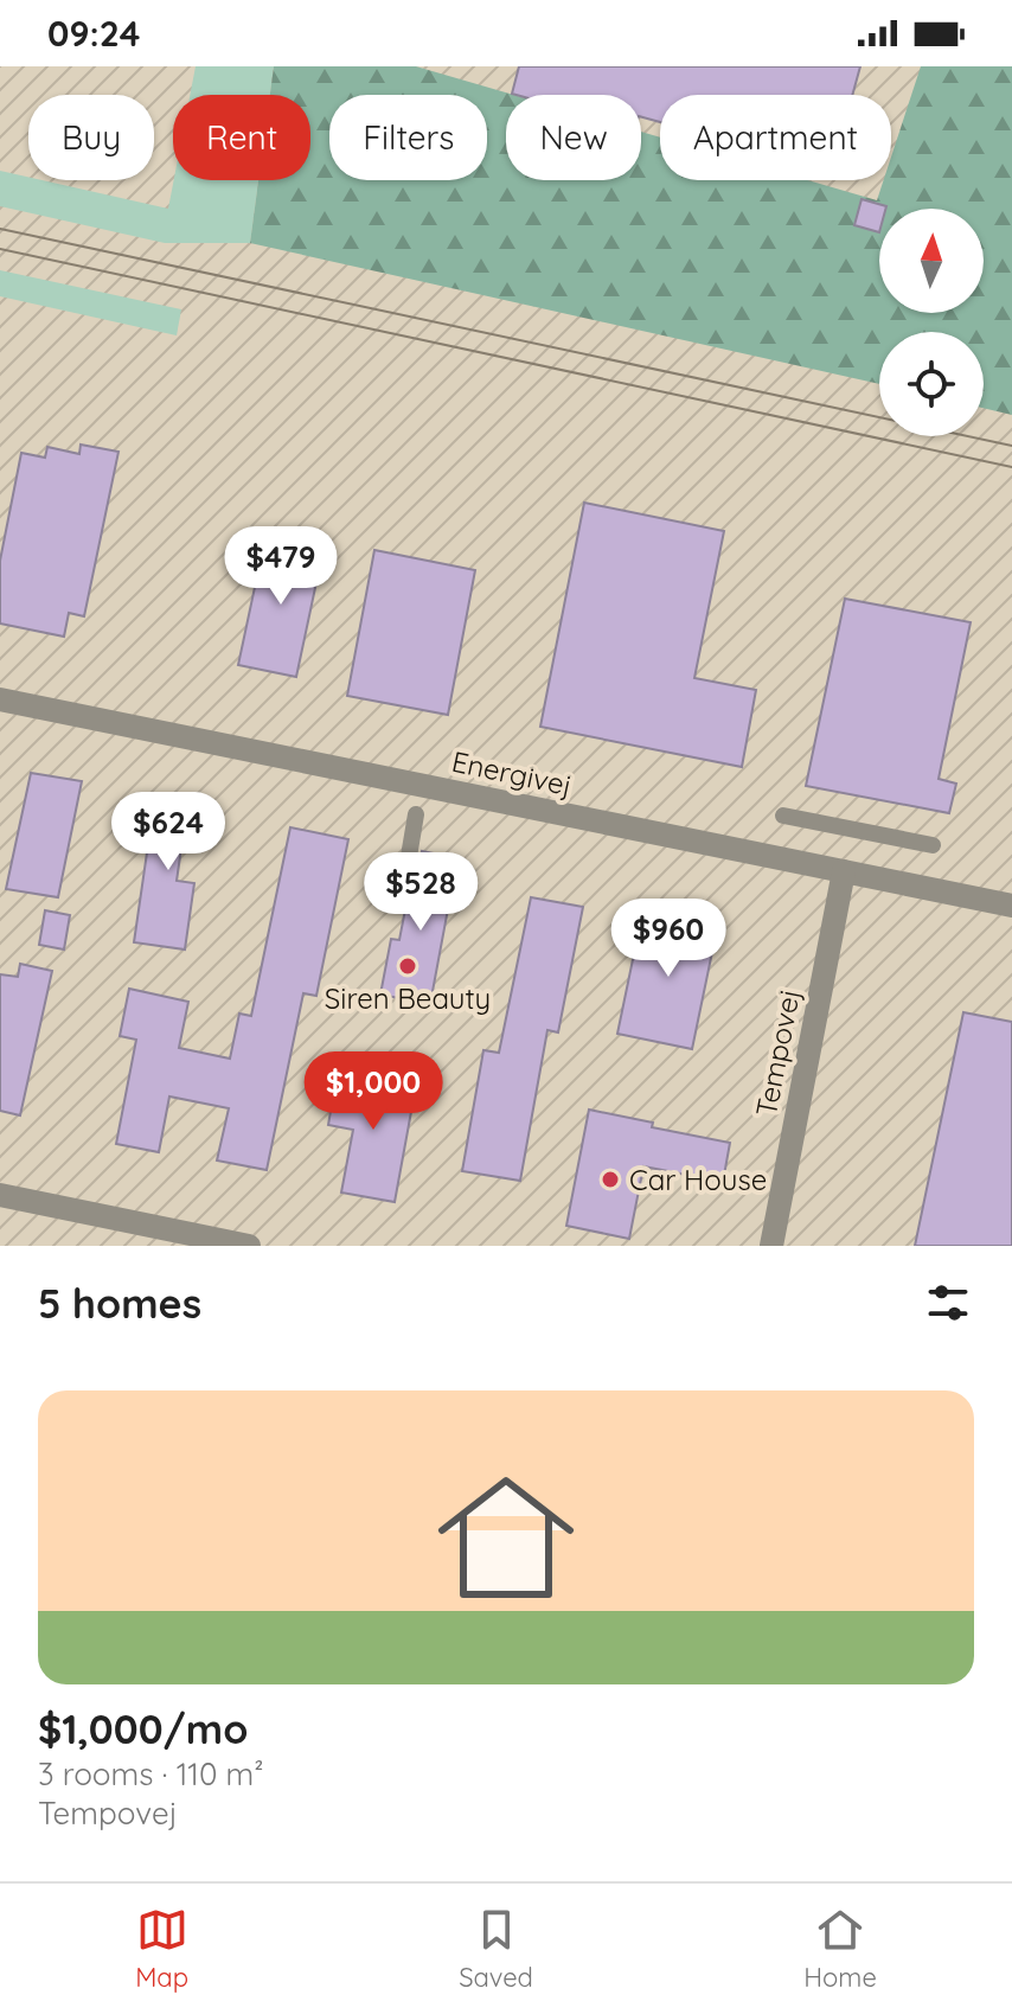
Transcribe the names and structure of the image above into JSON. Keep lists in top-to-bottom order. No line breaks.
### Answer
{"streets":{"street":["Energivej","Tempovej"]},"crossings":[["Energivej","Tempovej"]],"places":["Siren Beauty","Car House"],"north":"top","page":{"status":"09:24","chip":["Buy","Rent","Filters","New","Apartment"],"price":["$479","$624","$528","$960","$1,000"],"heading":"5 homes","list":[{"name":"$1,000/mo","note":"3 rooms · 110 m² · Tempovej"}],"tabs":["Map","Saved","Home"]}}
